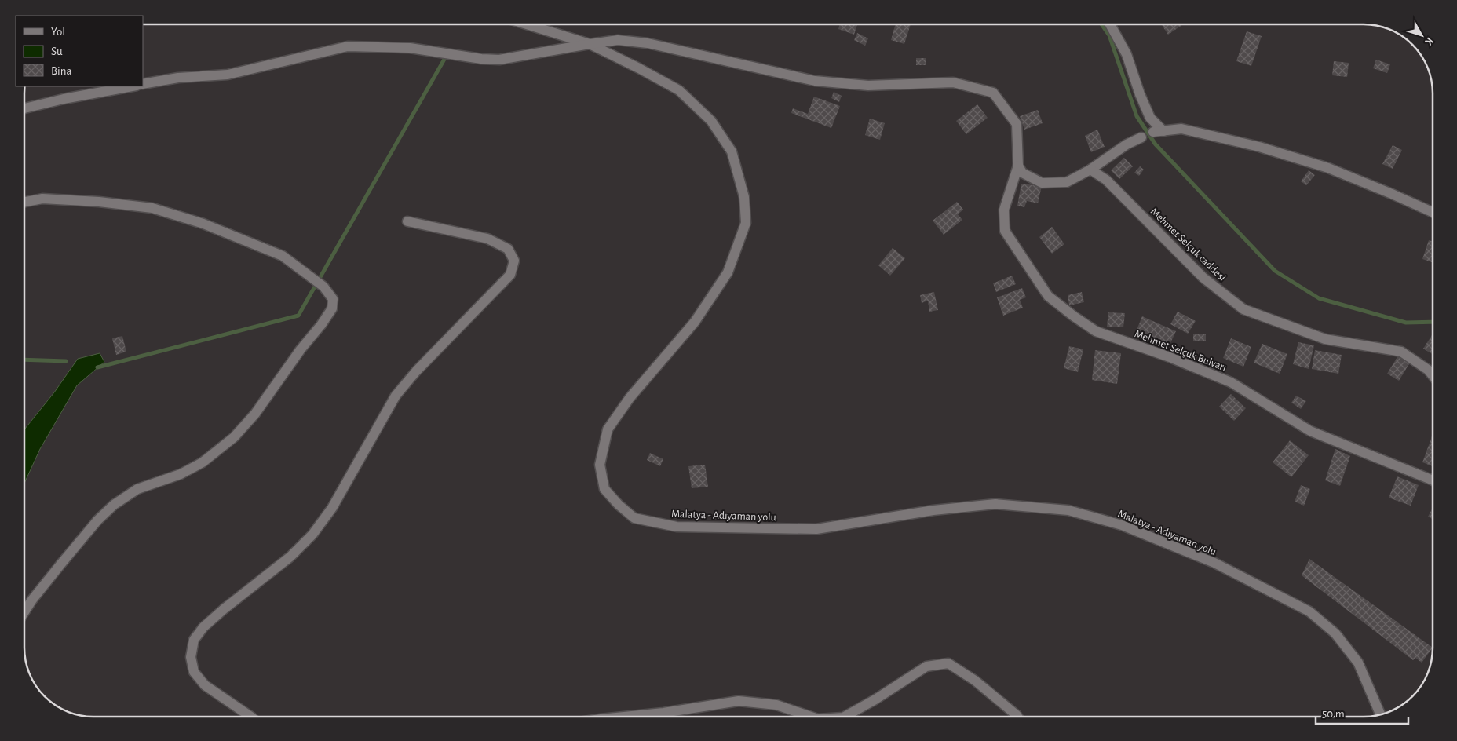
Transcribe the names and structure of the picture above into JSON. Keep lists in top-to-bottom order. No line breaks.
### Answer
{"streets":{"main road":["Mehmet Selçuk caddesi","Mehmet Selçuk Bulvarı","Malatya - Adıyaman yolu"]},"crossings":[["Mehmet Selçuk Bulvarı","Malatya - Adıyaman yolu"]],"legend":["Yol","Su","Bina"],"scale_bar":"50 m","north":"bottom right"}
